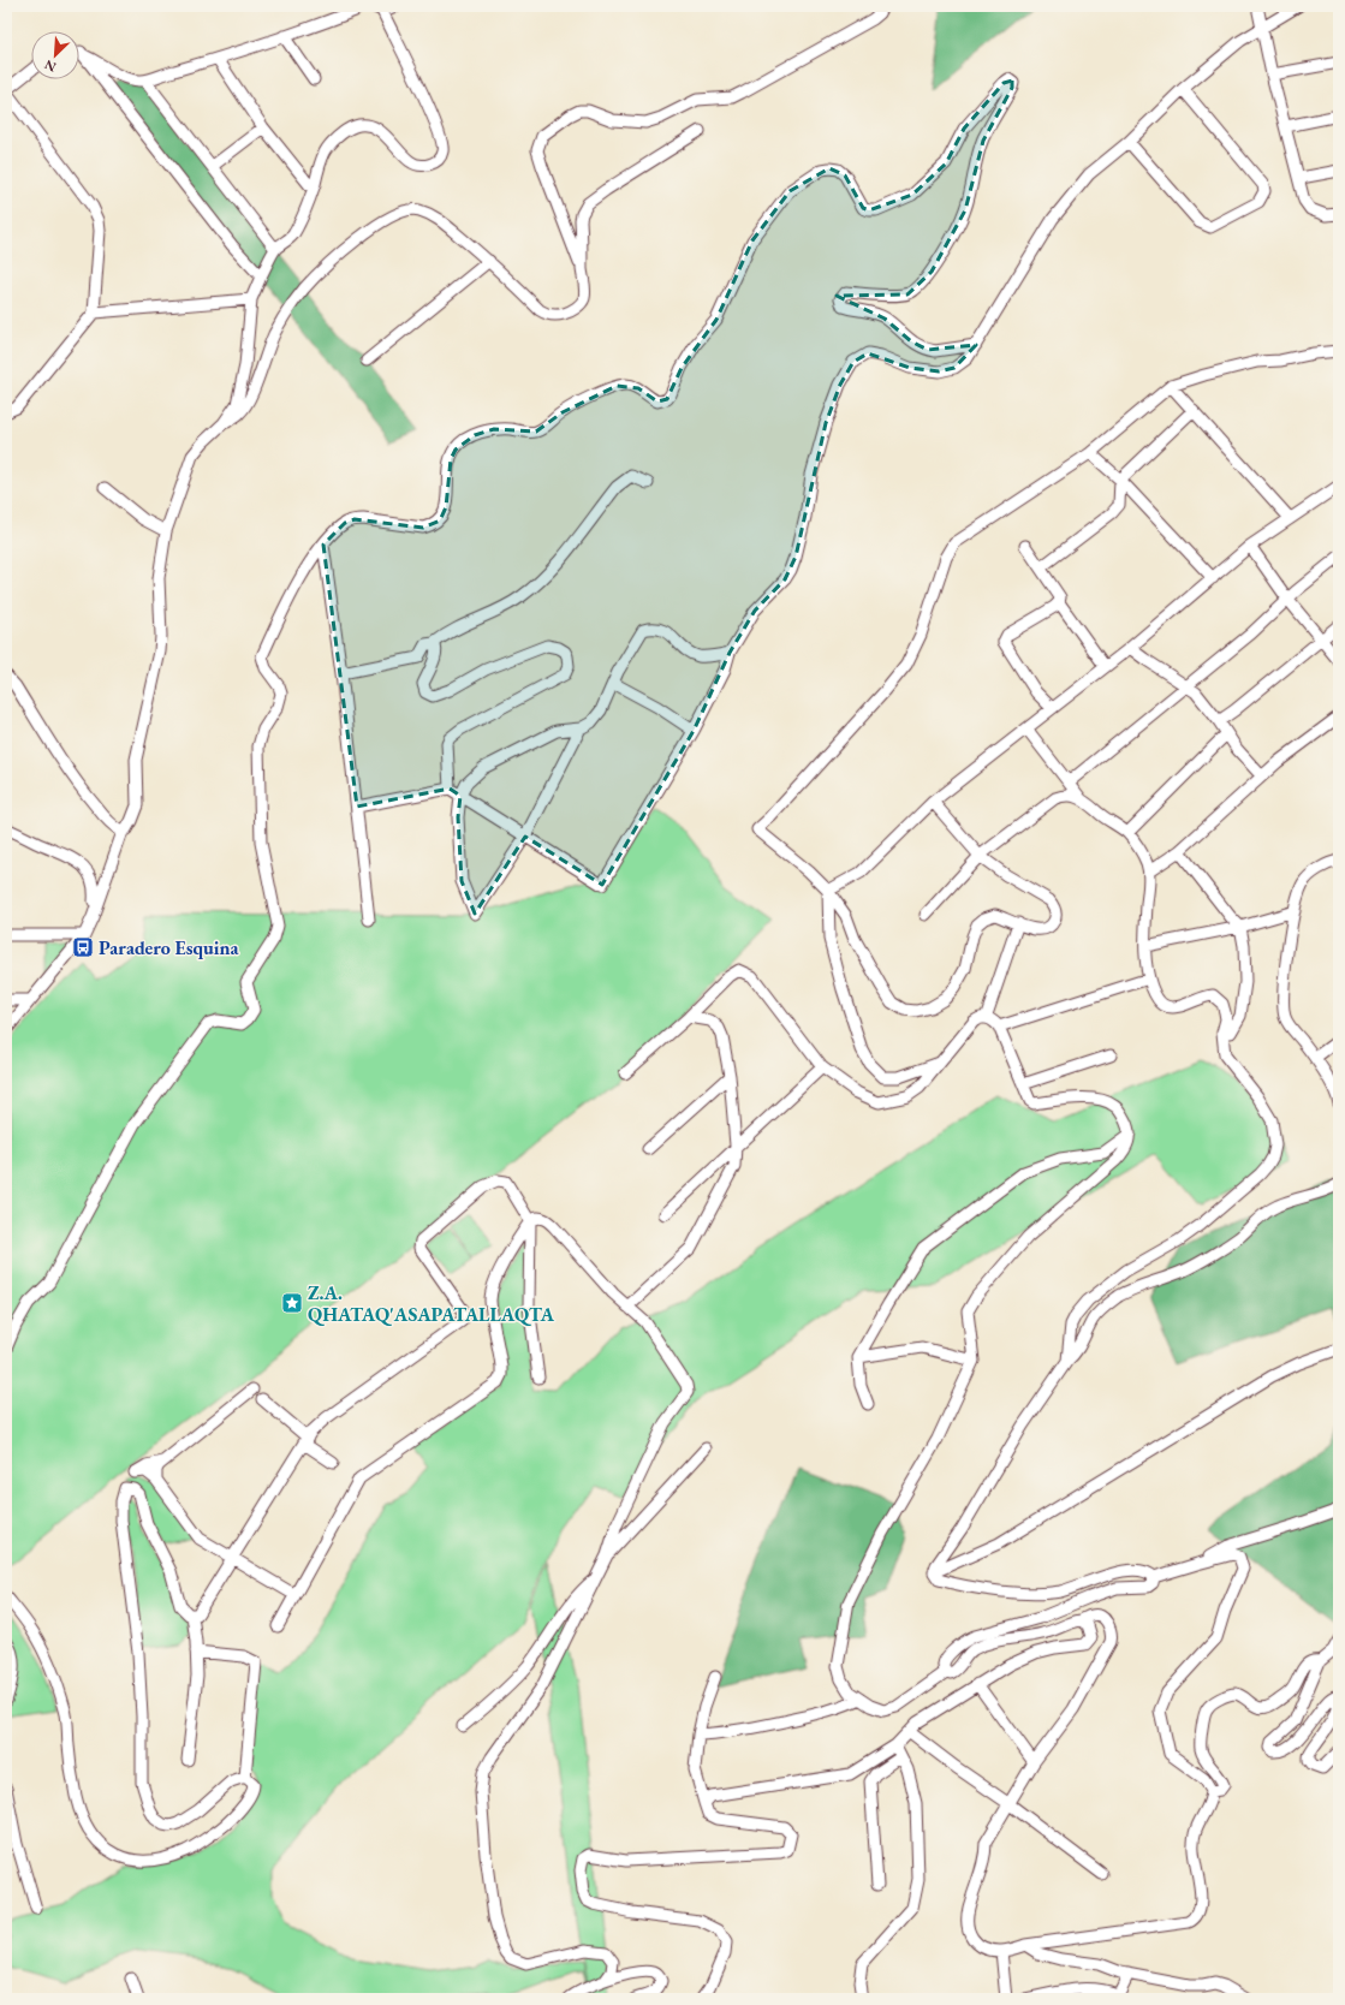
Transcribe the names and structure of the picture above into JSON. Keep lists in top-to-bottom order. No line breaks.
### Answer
{"places":{"bus stop":["Paradero Esquina"],"place":["Z.A. QHATAQ'ASAPATALLAQTA"]},"north":"bottom left"}
